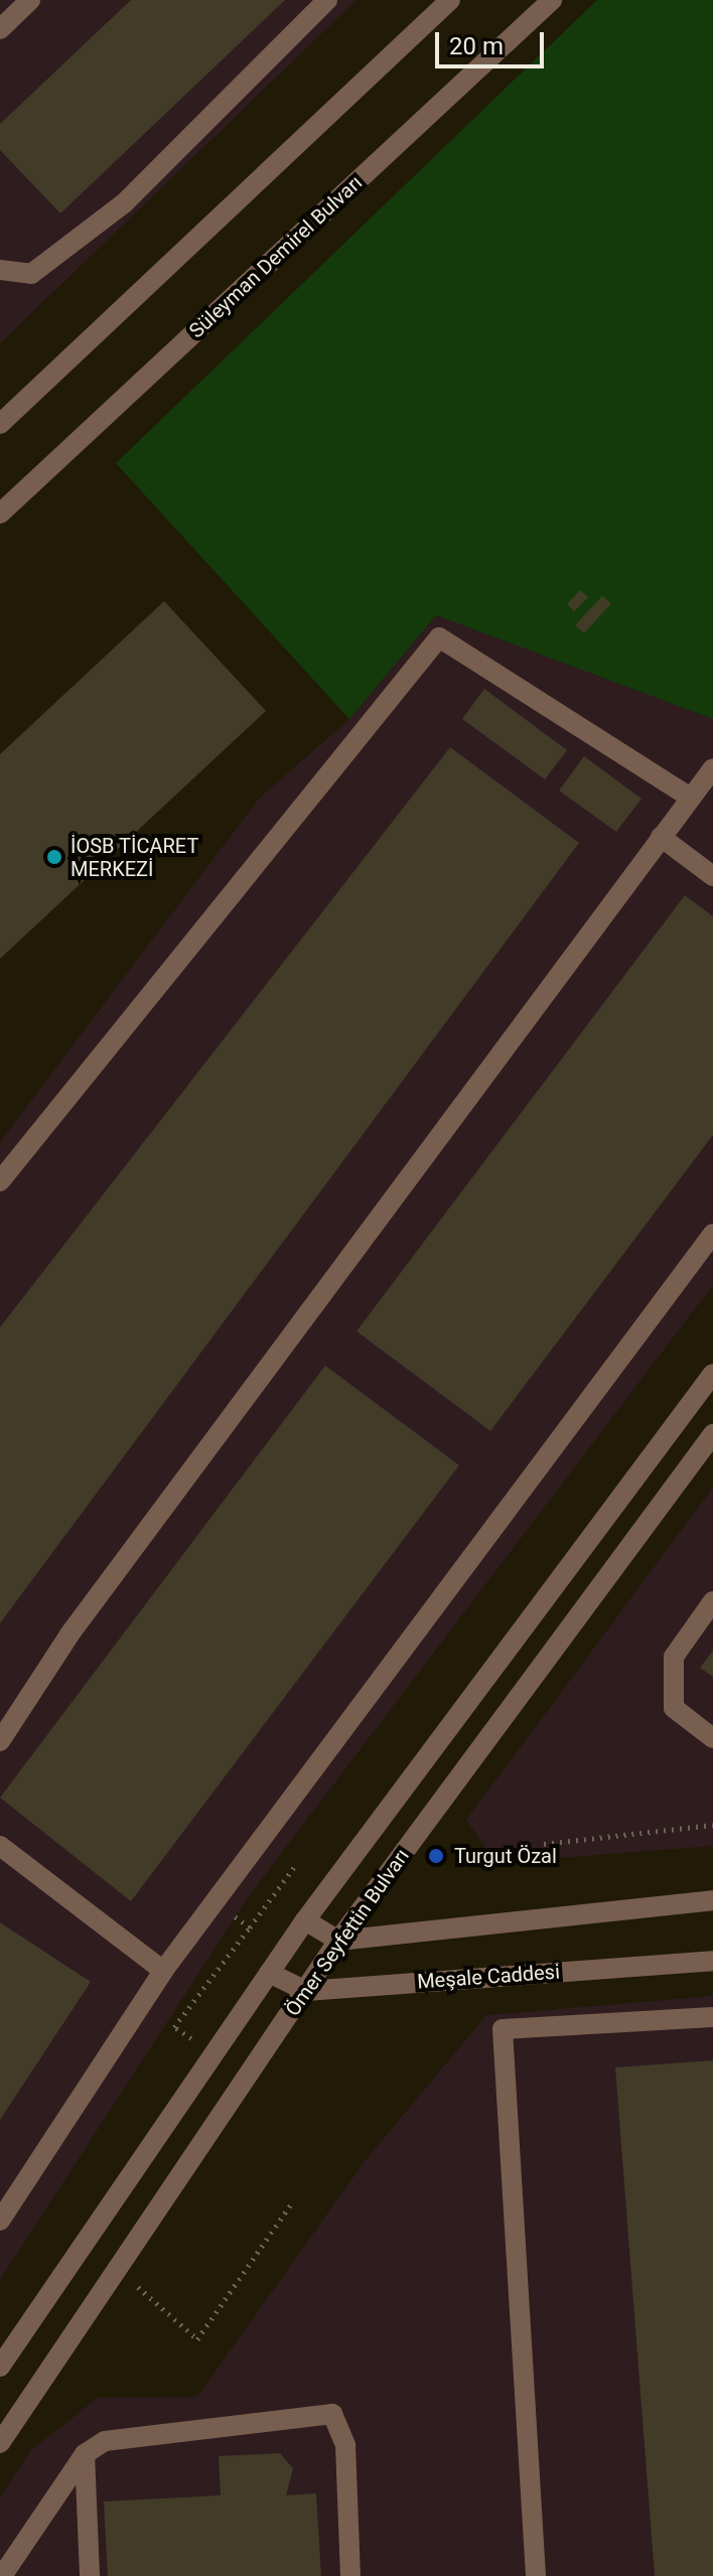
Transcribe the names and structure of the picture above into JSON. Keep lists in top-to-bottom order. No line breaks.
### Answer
{"streets":{"street":["Süleyman Demirel Bulvarı","Ömer Seyfettin Bulvarı","Meşale Caddesi"]},"crossings":[["Ömer Seyfettin Bulvarı","Meşale Caddesi"]],"places":["İOSB TİCARET MERKEZİ","Turgut Özal"],"scale_bar":"20 m"}
